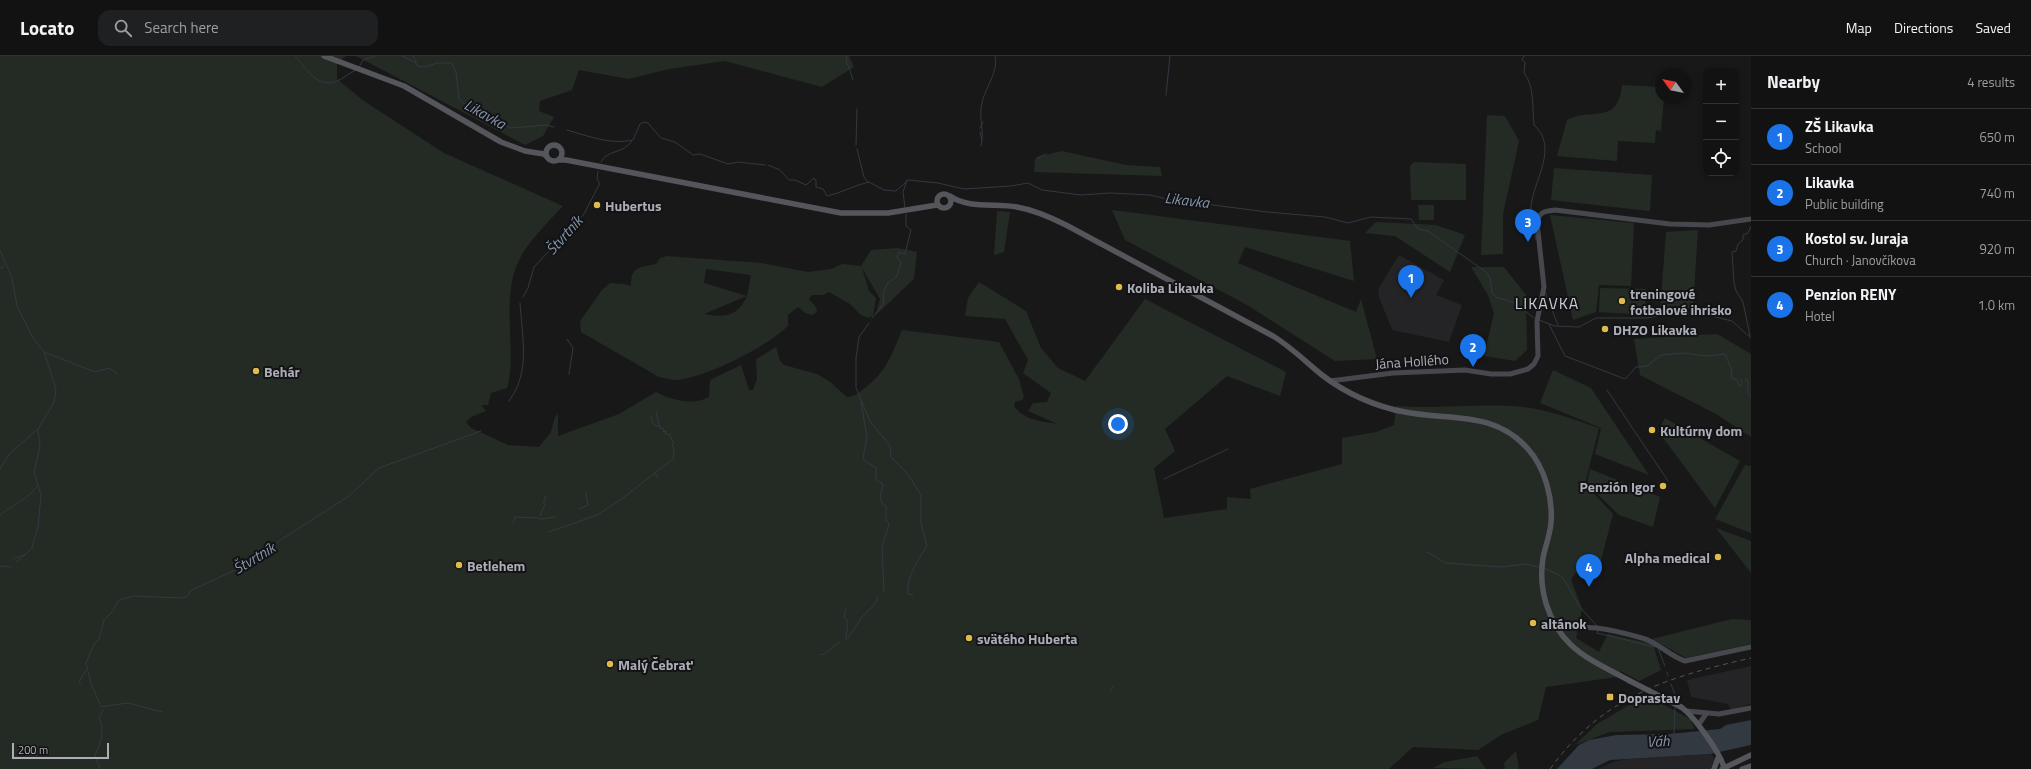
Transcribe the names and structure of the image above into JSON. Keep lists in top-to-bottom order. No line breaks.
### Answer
{"streets":{"street":["Jána Hollého"]},"districts":["LIKAVKA"],"water":["Likavka","Štvrtník","Váh"],"places":{"other":["Hubertus","Koliba Likavka","treningové fotbalové ihrisko","DHZO Likavka","Behár","Kultúrny dom","Penzión Igor","Alpha medical","Betlehem","altánok","svätého Huberta","Malý Čebrať"],"transit":["Doprastav"]},"scale_bar":"200 m","north":"top left","page":{"header":"Locato","search":"Search here","nav":["Map","Directions","Saved"],"heading":["Nearby","4 results"],"map_buttons":["+","−"],"list":[{"mark":"1","name":"ZŠ Likavka","note":"School","value":"650 m"},{"mark":"2","name":"Likavka","note":"Public building","value":"740 m"},{"mark":"3","name":"Kostol sv. Juraja","note":"Church · Janovčíkova","value":"920 m"},{"mark":"4","name":"Penzion RENY","note":"Hotel","value":"1.0 km"}],"pins":["3","1","2","4"],"scale":"200 m"}}
